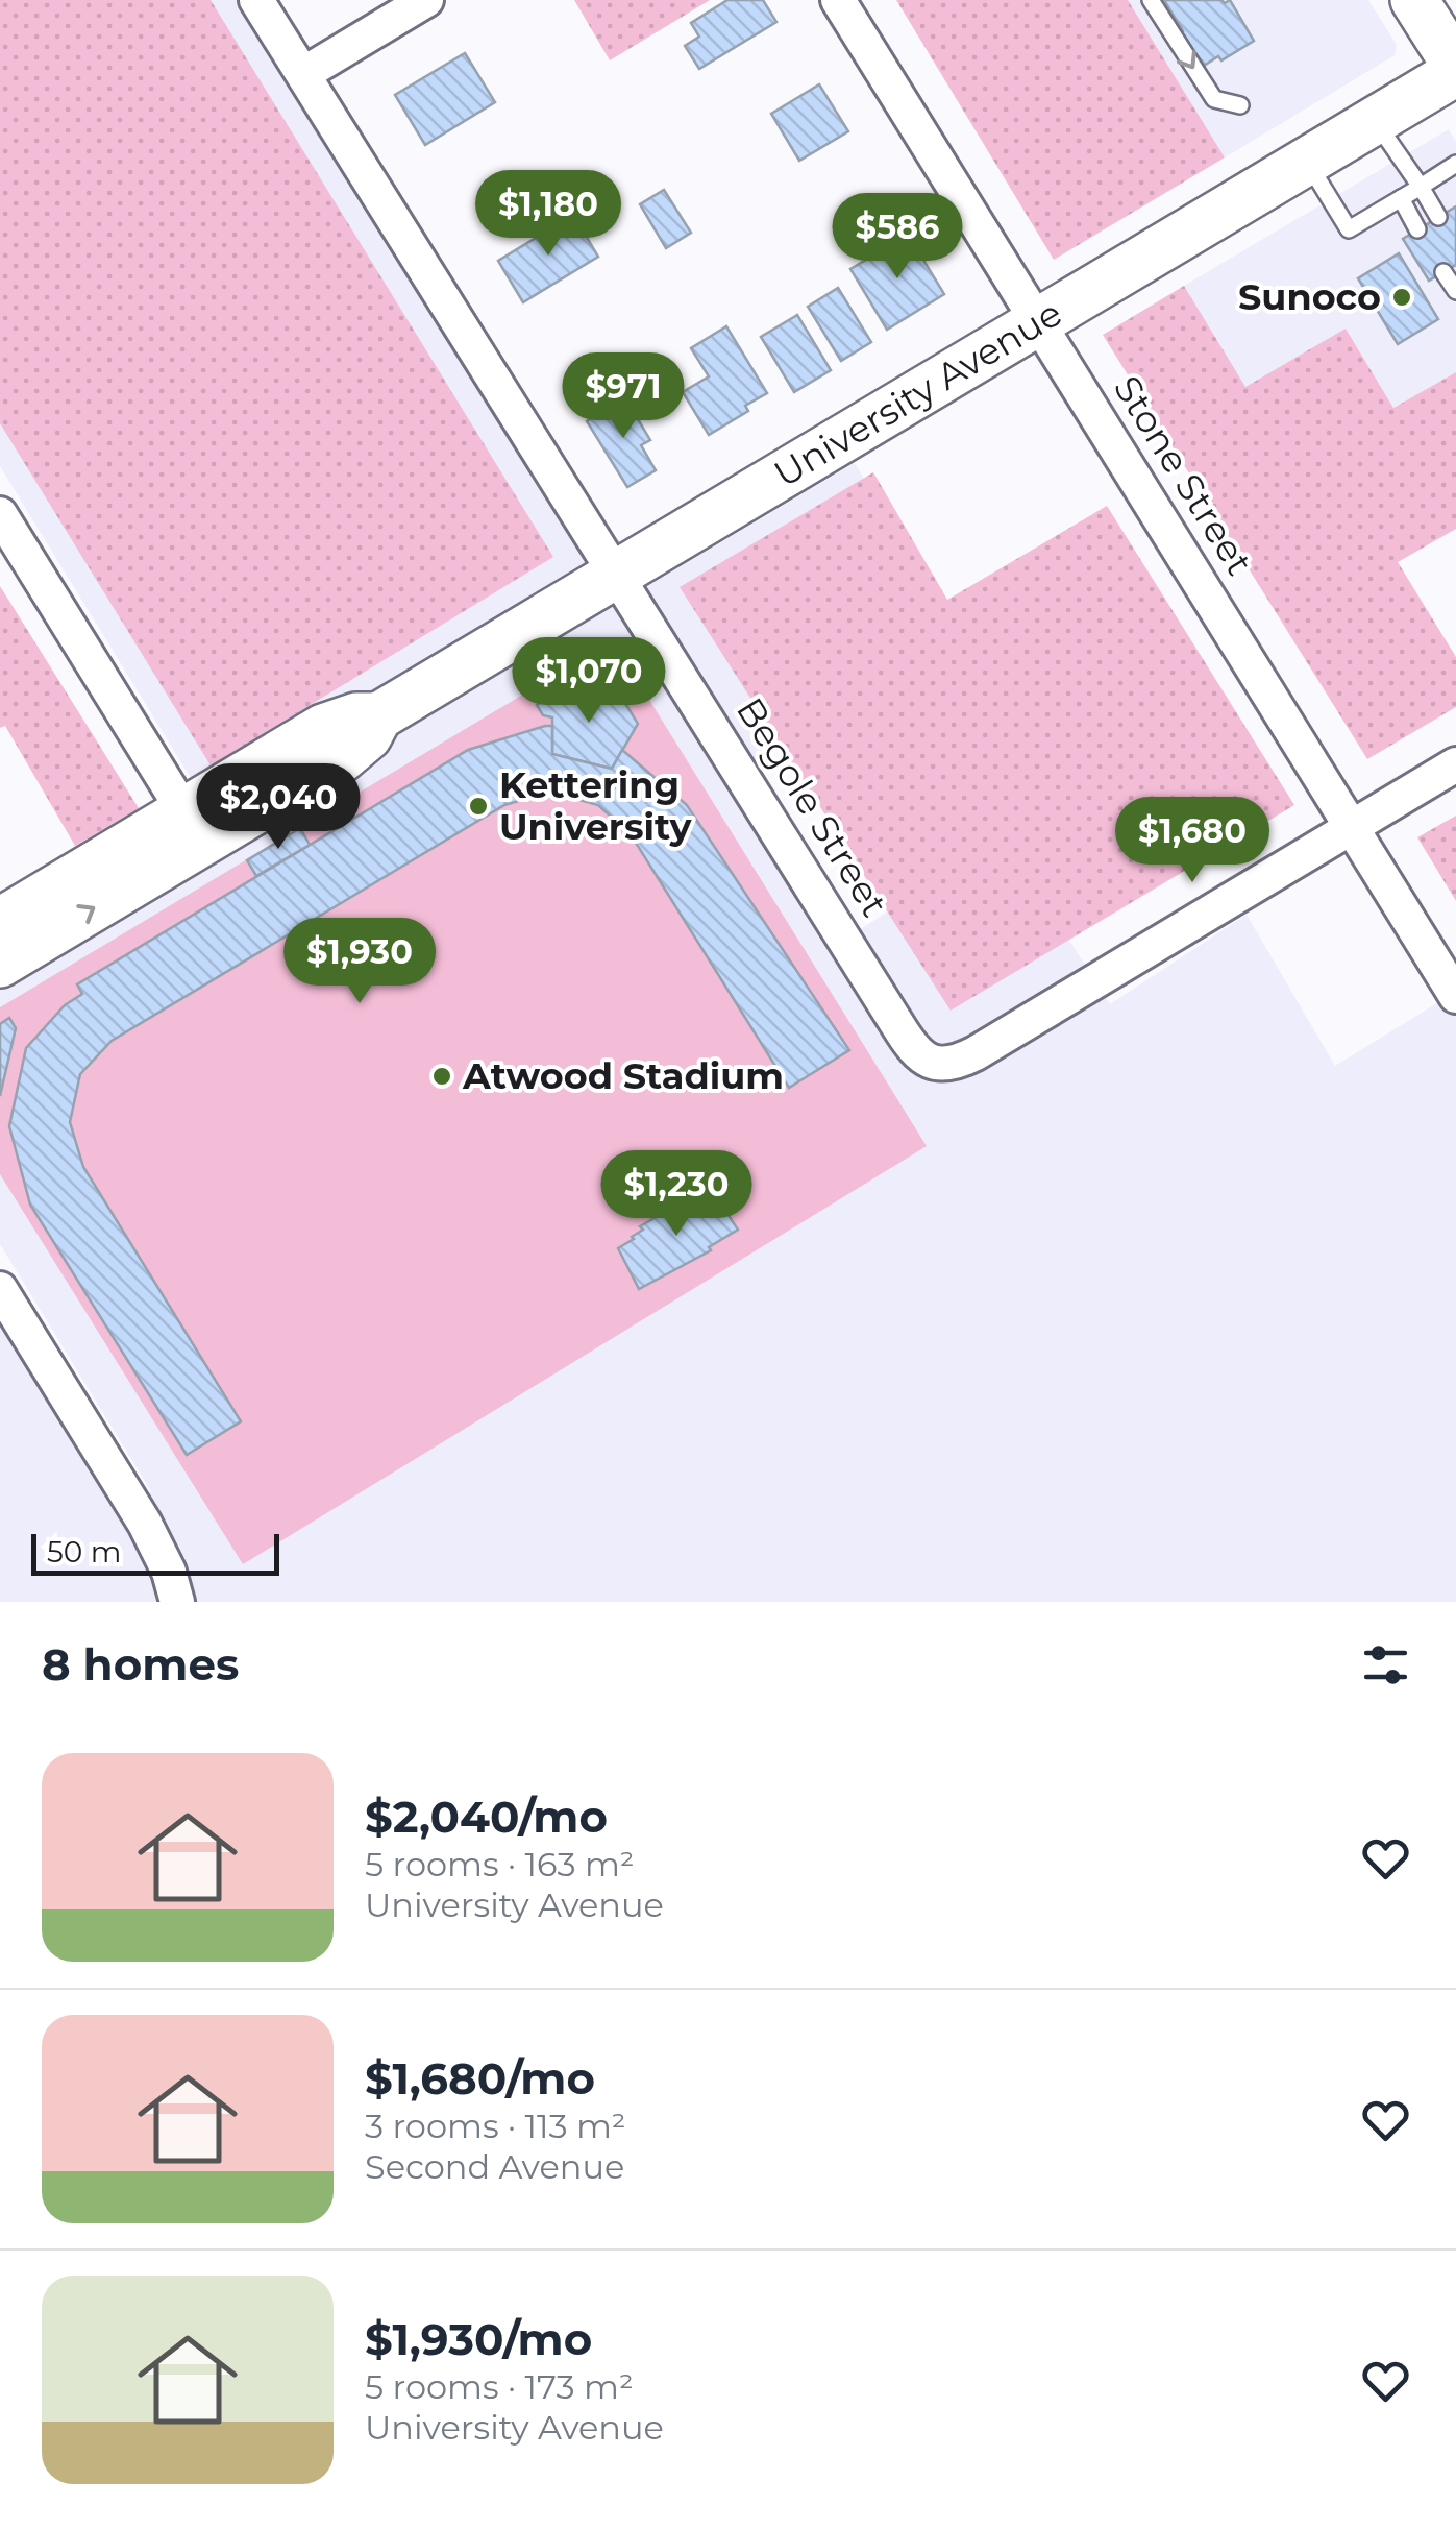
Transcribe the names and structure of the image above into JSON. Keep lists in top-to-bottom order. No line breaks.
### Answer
{"streets":{"street":["University Avenue","Stone Street","Begole Street"]},"crossings":[["University Avenue","Stone Street"],["University Avenue","Begole Street"],["Stone Street","Begole Street"]],"places":["Sunoco","Kettering University","Atwood Stadium"],"scale_bar":"50 m","page":{"price":["$1,180","$586","$971","$1,070","$2,040","$1,680","$1,930","$1,230"],"scale":"50 m","heading":"8 homes","list":[{"name":"$2,040/mo","note":"5 rooms · 163 m² · University Avenue"},{"name":"$1,680/mo","note":"3 rooms · 113 m² · Second Avenue"},{"name":"$1,930/mo","note":"5 rooms · 173 m² · University Avenue"}]}}
